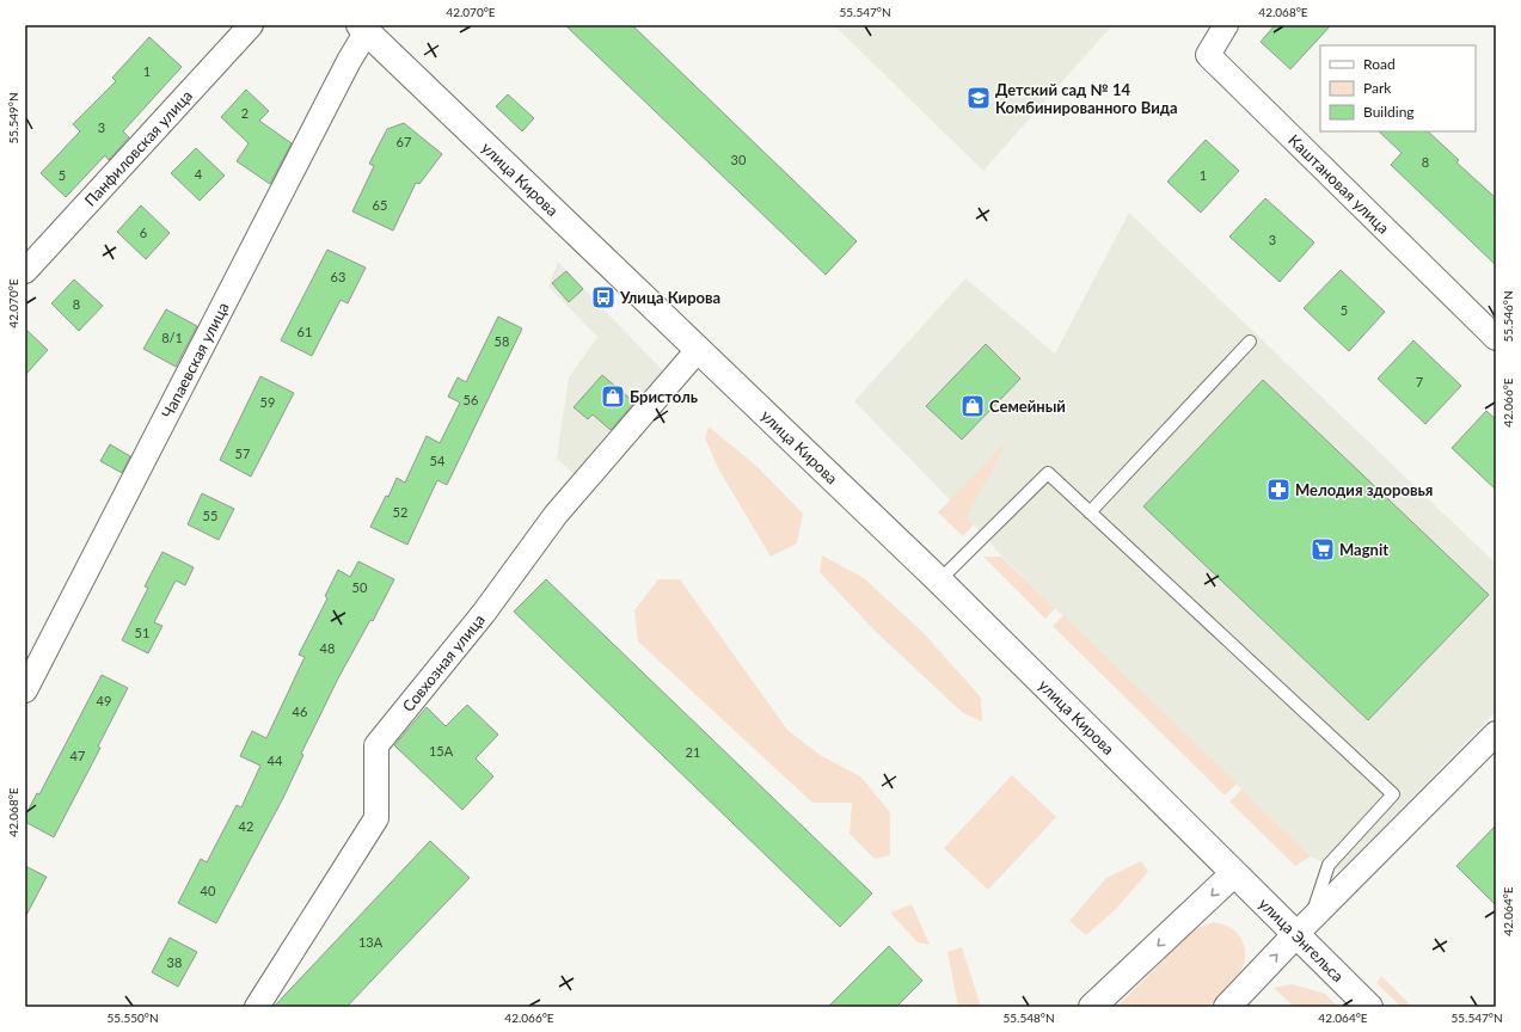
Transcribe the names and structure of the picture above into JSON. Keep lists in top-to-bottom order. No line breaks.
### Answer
{"streets":{"street":["Панфиловская улица","улица Кирова","Каштановая улица","Чапаевская улица","Совхозная улица","улица Энгельса"]},"crossings":[["улица Кирова","Чапаевская улица"],["улица Кирова","Совхозная улица"],["улица Кирова","улица Энгельса"]],"places":{"school or university":["Детский сад № 14 Комбинированного Вида"],"bus stop":["Улица Кирова"],"shop":["Бристоль","Семейный"],"pharmacy":["Мелодия здоровья"],"supermarket":["Magnit"]},"house_numbers":["1","2","3","67","30","8","4","5","1","65","6","3","63","8","5","61","8/1","58","7","56","59","57","54","52","55","50","51","48","49","46","15А","21","47","44","42","40","13А","38"],"legend":["Road","Park","Building"],"coordinates":["42.070°E","55.547°N","42.068°E","55.549°N","55.546°N","42.066°E","42.064°E","55.550°N","55.548°N"]}
